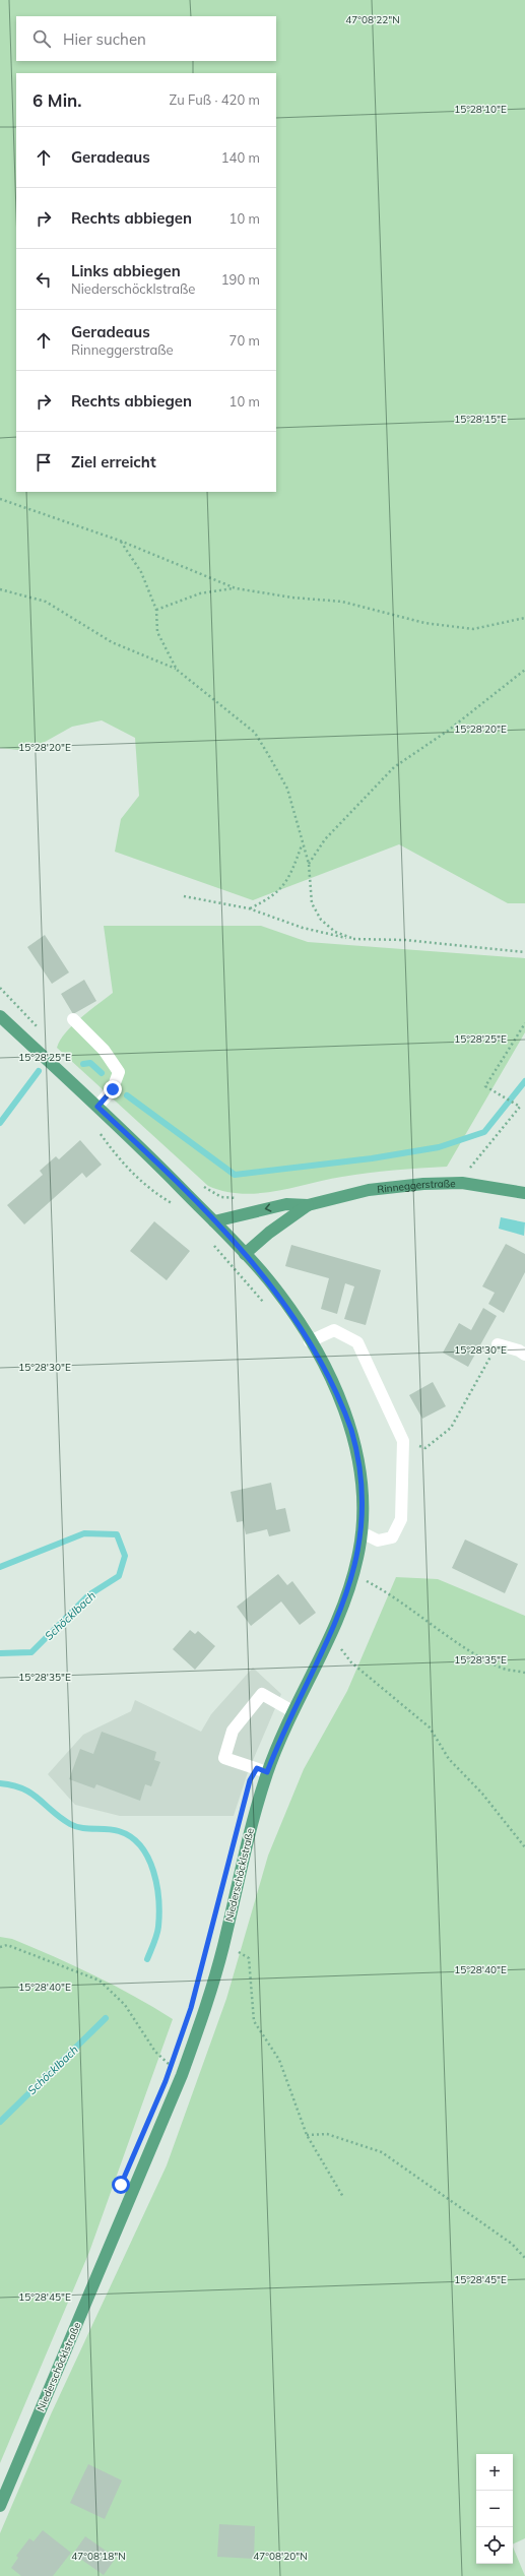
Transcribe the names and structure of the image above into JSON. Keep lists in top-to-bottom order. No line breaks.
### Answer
{"streets":{"main road":["Rinneggerstraße","Niederschöcklstraße"]},"crossings":[["Rinneggerstraße","Niederschöcklstraße"]],"water":["Schöcklbach"],"page":{"search":"Hier suchen","heading":["6 Min.","Zu Fuß · 420 m"],"list":[["Geradeaus","140 m"],["Rechts abbiegen","10 m"],["Links abbiegen","Niederschöcklstraße","190 m"],["Geradeaus","Rinneggerstraße","70 m"],["Rechts abbiegen","10 m"],"Ziel erreicht"],"map_buttons":["+","−"]},"coordinates":["47°08'22\"N","15°28'10\"E","15°28'15\"E","15°28'20\"E","15°28'25\"E","15°28'30\"E","15°28'35\"E","15°28'40\"E","15°28'45\"E","47°08'18\"N","47°08'20\"N"]}
